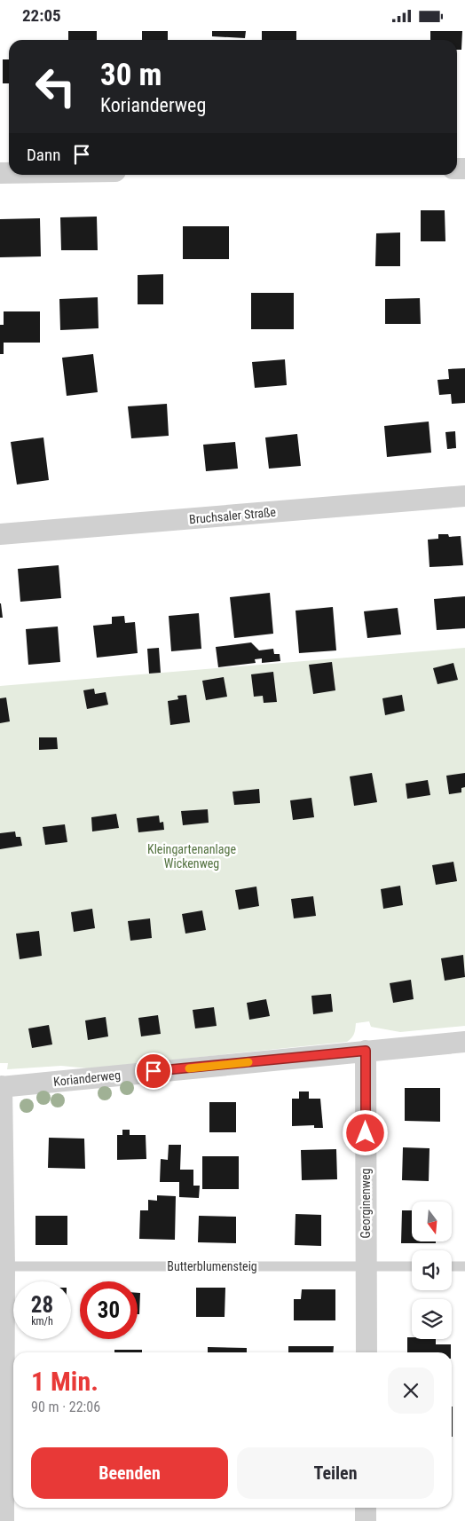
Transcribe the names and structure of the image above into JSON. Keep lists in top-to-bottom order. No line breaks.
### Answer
{"streets":{"street":["Bruchsaler Straße","Korianderweg","Georginenweg"],"lane":["Butterblumensteig"]},"crossings":[["Korianderweg","Georginenweg"],["Georginenweg","Butterblumensteig"]],"parks":["Kleingartenanlage Wickenweg"],"north":"bottom","page":{"status":"22:05","turn":["30 m","Korianderweg"],"then":"Dann","speed":"28 km/h","limit":"30","heading":["1 Min.","90 m · 22:06"],"buttons":["Beenden","Teilen"]}}
